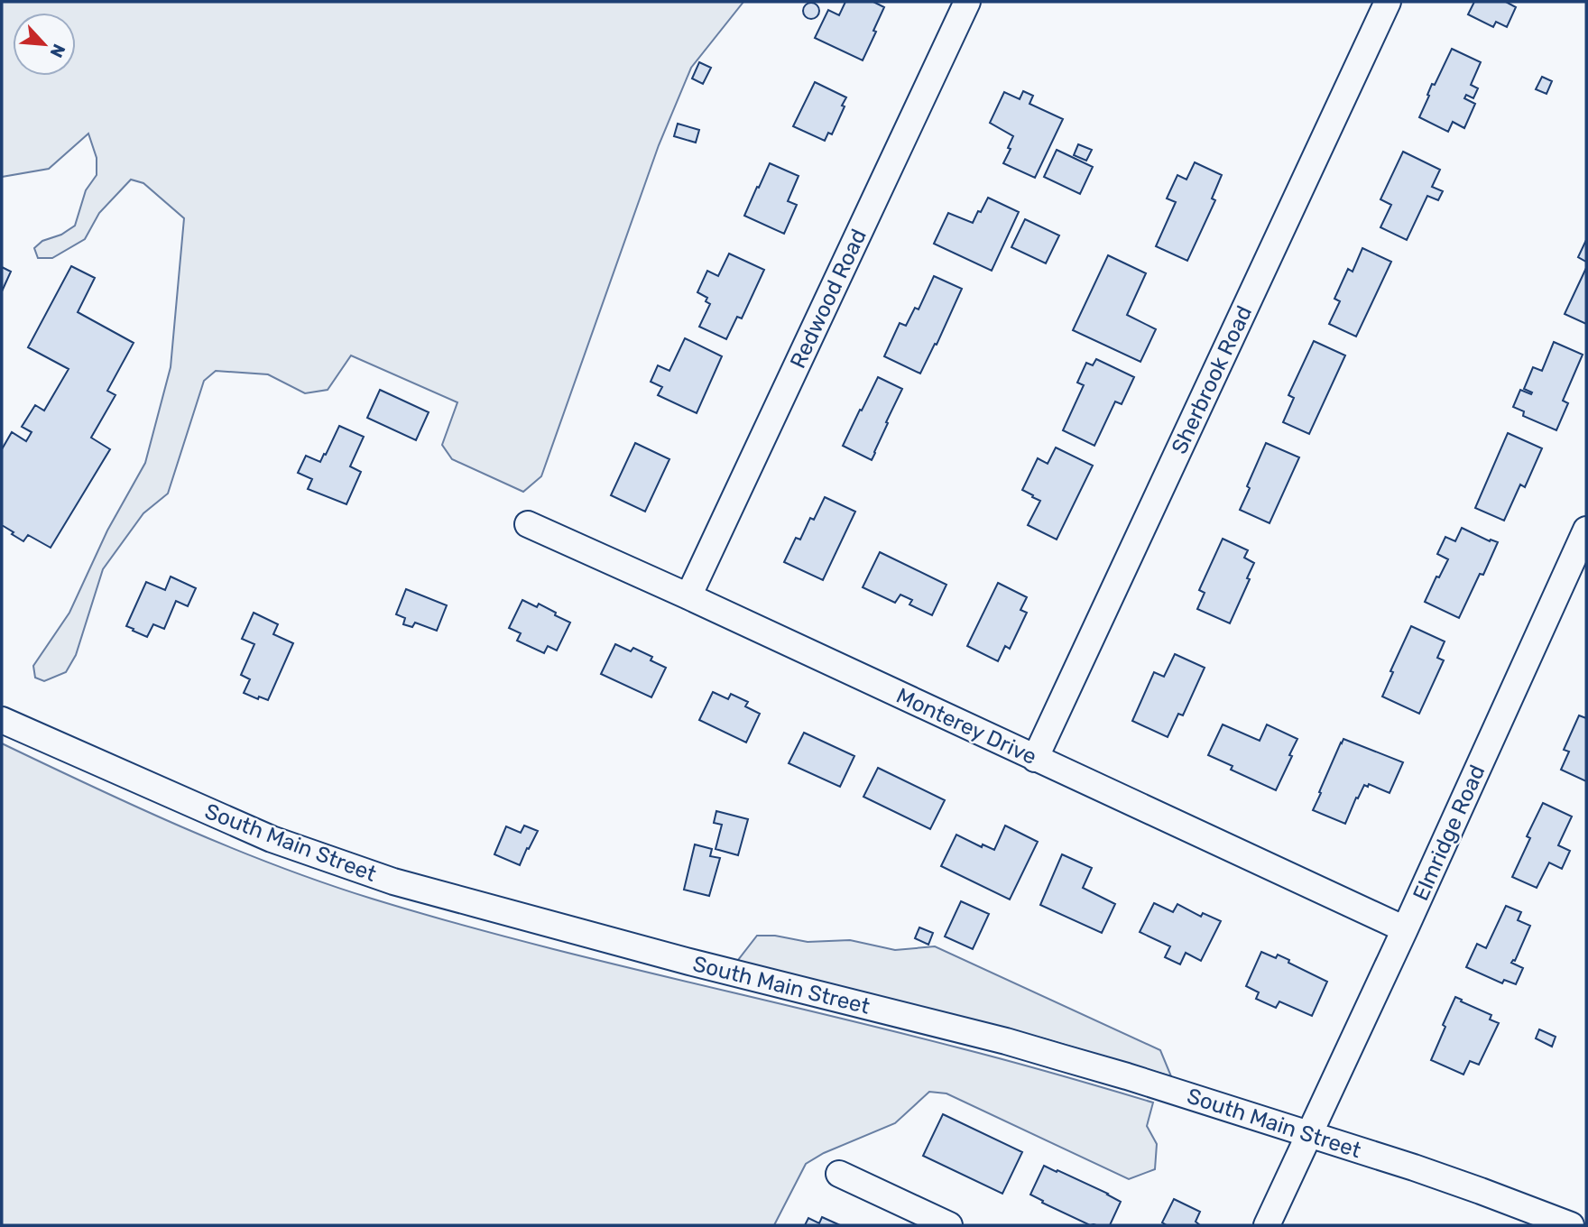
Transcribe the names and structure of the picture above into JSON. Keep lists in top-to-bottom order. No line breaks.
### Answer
{"streets":{"street":["Redwood Road","Sherbrook Road","Monterey Drive","Elmridge Road","South Main Street"]},"crossings":[["Redwood Road","Monterey Drive"],["Sherbrook Road","Monterey Drive"],["Monterey Drive","Elmridge Road"],["Elmridge Road","South Main Street"]],"north":"bottom right"}
